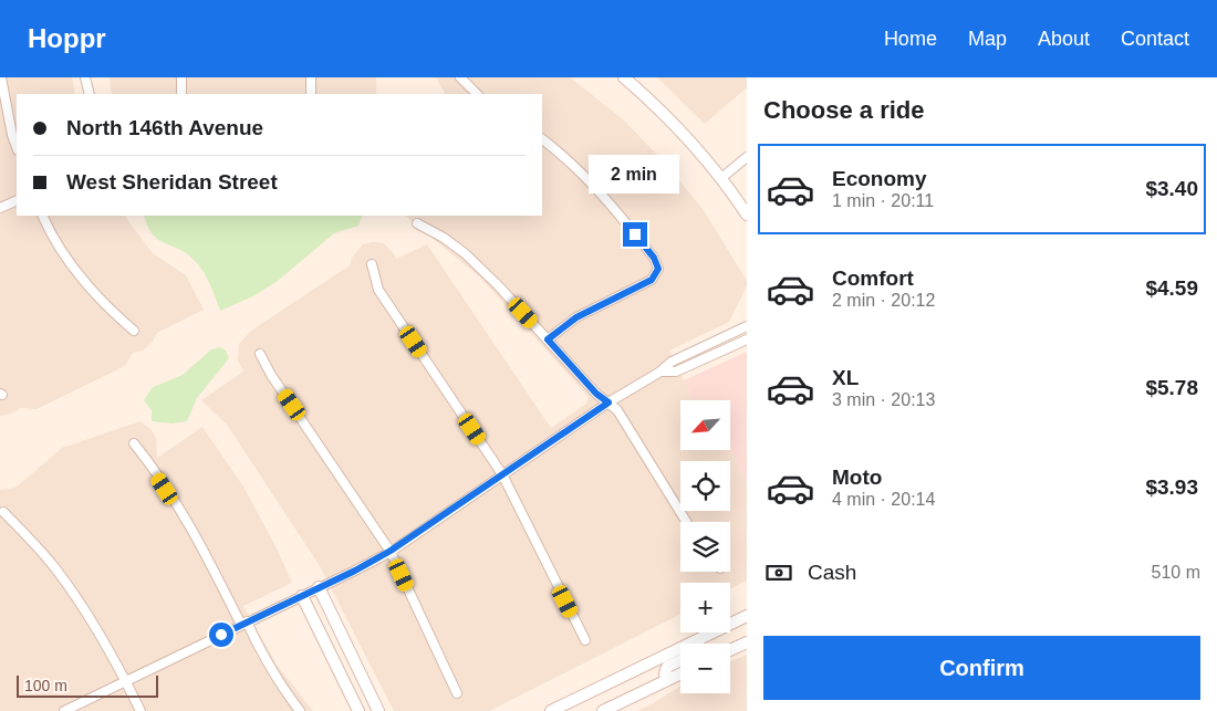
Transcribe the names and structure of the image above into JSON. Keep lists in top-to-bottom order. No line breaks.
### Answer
{"scale_bar":"100 m","north":"bottom left","page":{"header":"Hoppr","nav":["Home","Map","About","Contact"],"heading":"Choose a ride","banner":["North 146th Avenue","West Sheridan Street"],"list":[{"name":"Economy","note":"1 min · 20:11","value":"$3.40"},{"name":"Comfort","note":"2 min · 20:12","value":"$4.59"},{"name":"XL","note":"3 min · 20:13","value":"$5.78"},{"name":"Moto","note":"4 min · 20:14","value":"$3.93"}],"bubble":"2 min","map_buttons":["+","−"],"pay":["Cash","510 m"],"buttons":"Confirm","scale":"100 m"}}
